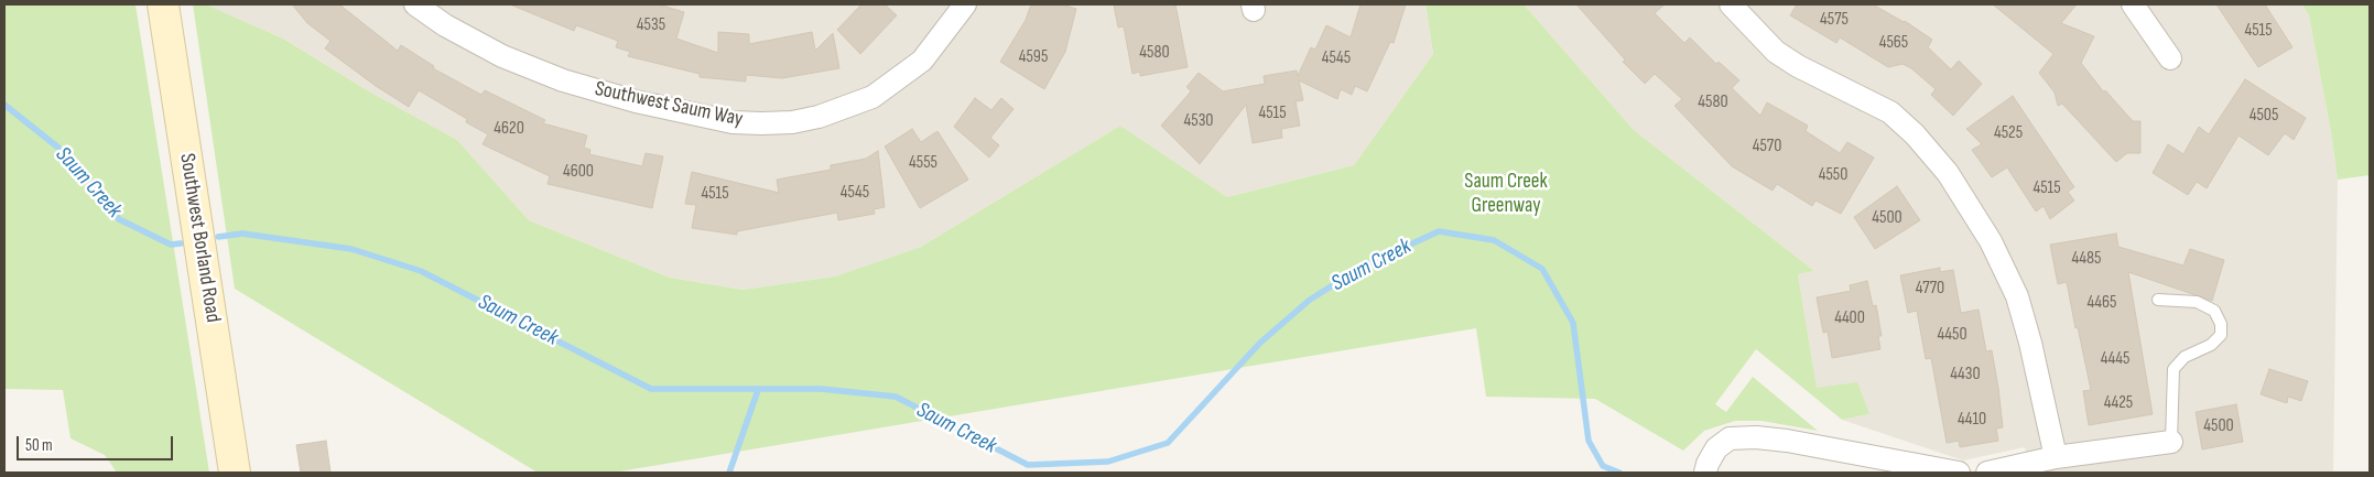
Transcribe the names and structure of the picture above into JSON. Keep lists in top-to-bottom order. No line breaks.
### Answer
{"streets":{"main road":["Southwest Borland Road"],"street":["Southwest Saum Way"]},"water":["Saum Creek"],"parks":["Saum Creek Greenway"],"house_numbers":["4575","4535","4515","4565","4580","4595","4545","4580","4515","4505","4530","4620","4525","4570","4555","4600","4550","4515","4545","4515","4500","4485","4770","4465","4400","4450","4445","4430","4425","4410","4500"],"scale_bar":"50 m"}
